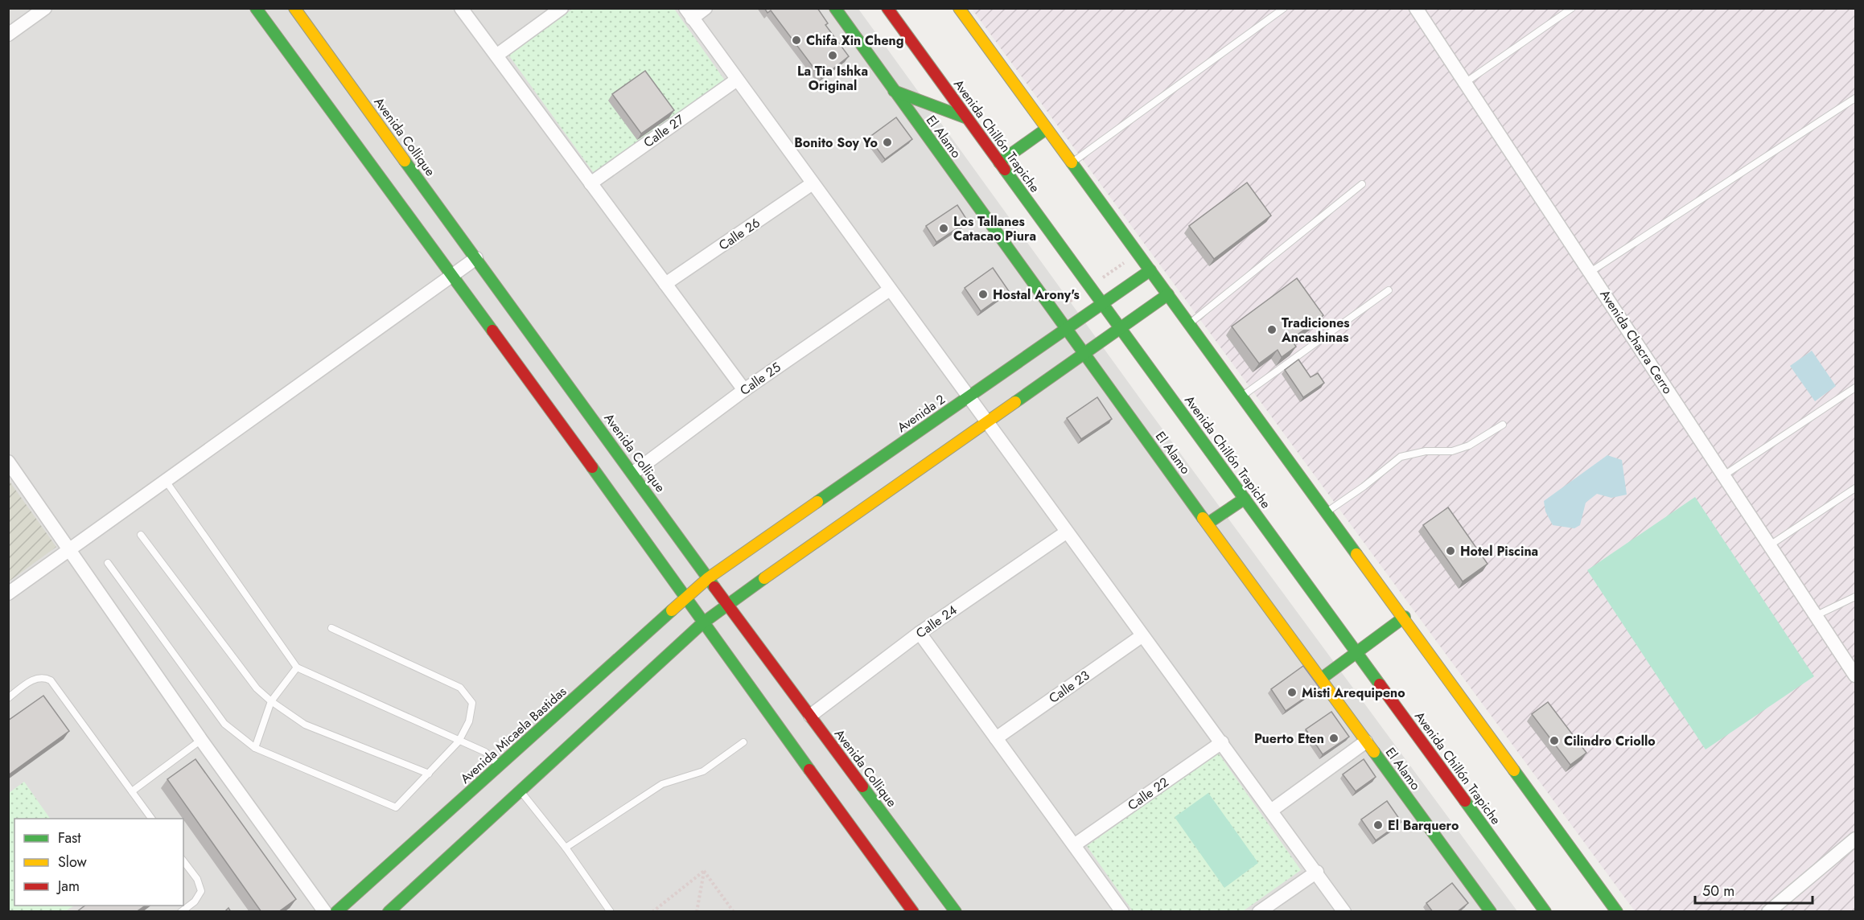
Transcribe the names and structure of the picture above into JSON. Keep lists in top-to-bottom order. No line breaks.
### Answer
{"streets":{"main road":["Avenida Chillón Trapiche","Avenida Collique","El Alamo","Avenida 2","Avenida Micaela Bastidas"],"street":["Calle 27","Calle 26","Avenida Chacra Cerro","Calle 25","Calle 24","Calle 23","Calle 22"]},"crossings":[["Avenida Chillón Trapiche","Avenida 2"],["Avenida Collique","Calle 25"],["Avenida Collique","Avenida 2"],["Avenida Collique","Calle 24"],["Avenida Collique","Avenida Micaela Bastidas"],["El Alamo","Avenida 2"],["Avenida 2","Avenida Micaela Bastidas"]],"places":["Chifa Xin Cheng","La Tia Ishka Original","Bonito Soy Yo","Los Tallanes Catacao Piura","Hostal Arony's","Tradiciones Ancashinas","Hotel Piscina","Misti Arequipeno","Puerto Eten","Cilindro Criollo","El Barquero"],"legend":["Fast","Slow","Jam"],"scale_bar":"50 m"}
